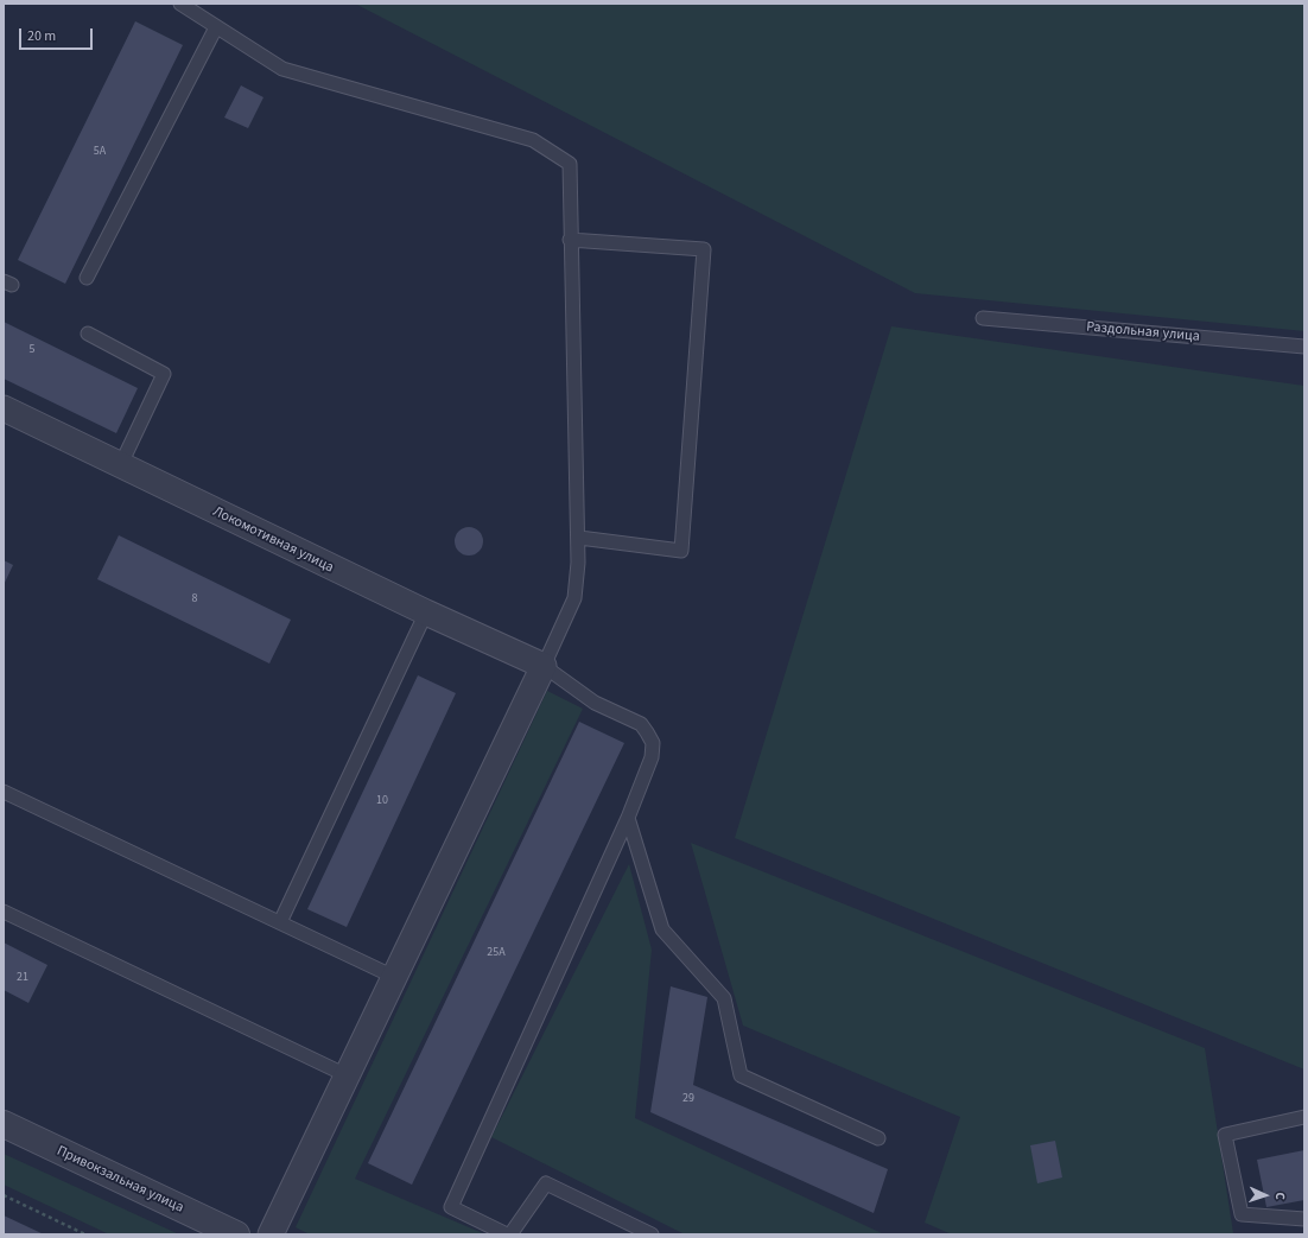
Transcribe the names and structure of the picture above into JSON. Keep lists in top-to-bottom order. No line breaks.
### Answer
{"streets":{"street":["Локомотивная улица","Привокзальная улица"],"lane":["Раздольная улица"]},"house_numbers":["5А","5","8","10","25А","21","29"],"scale_bar":"20 m","north":"right"}
